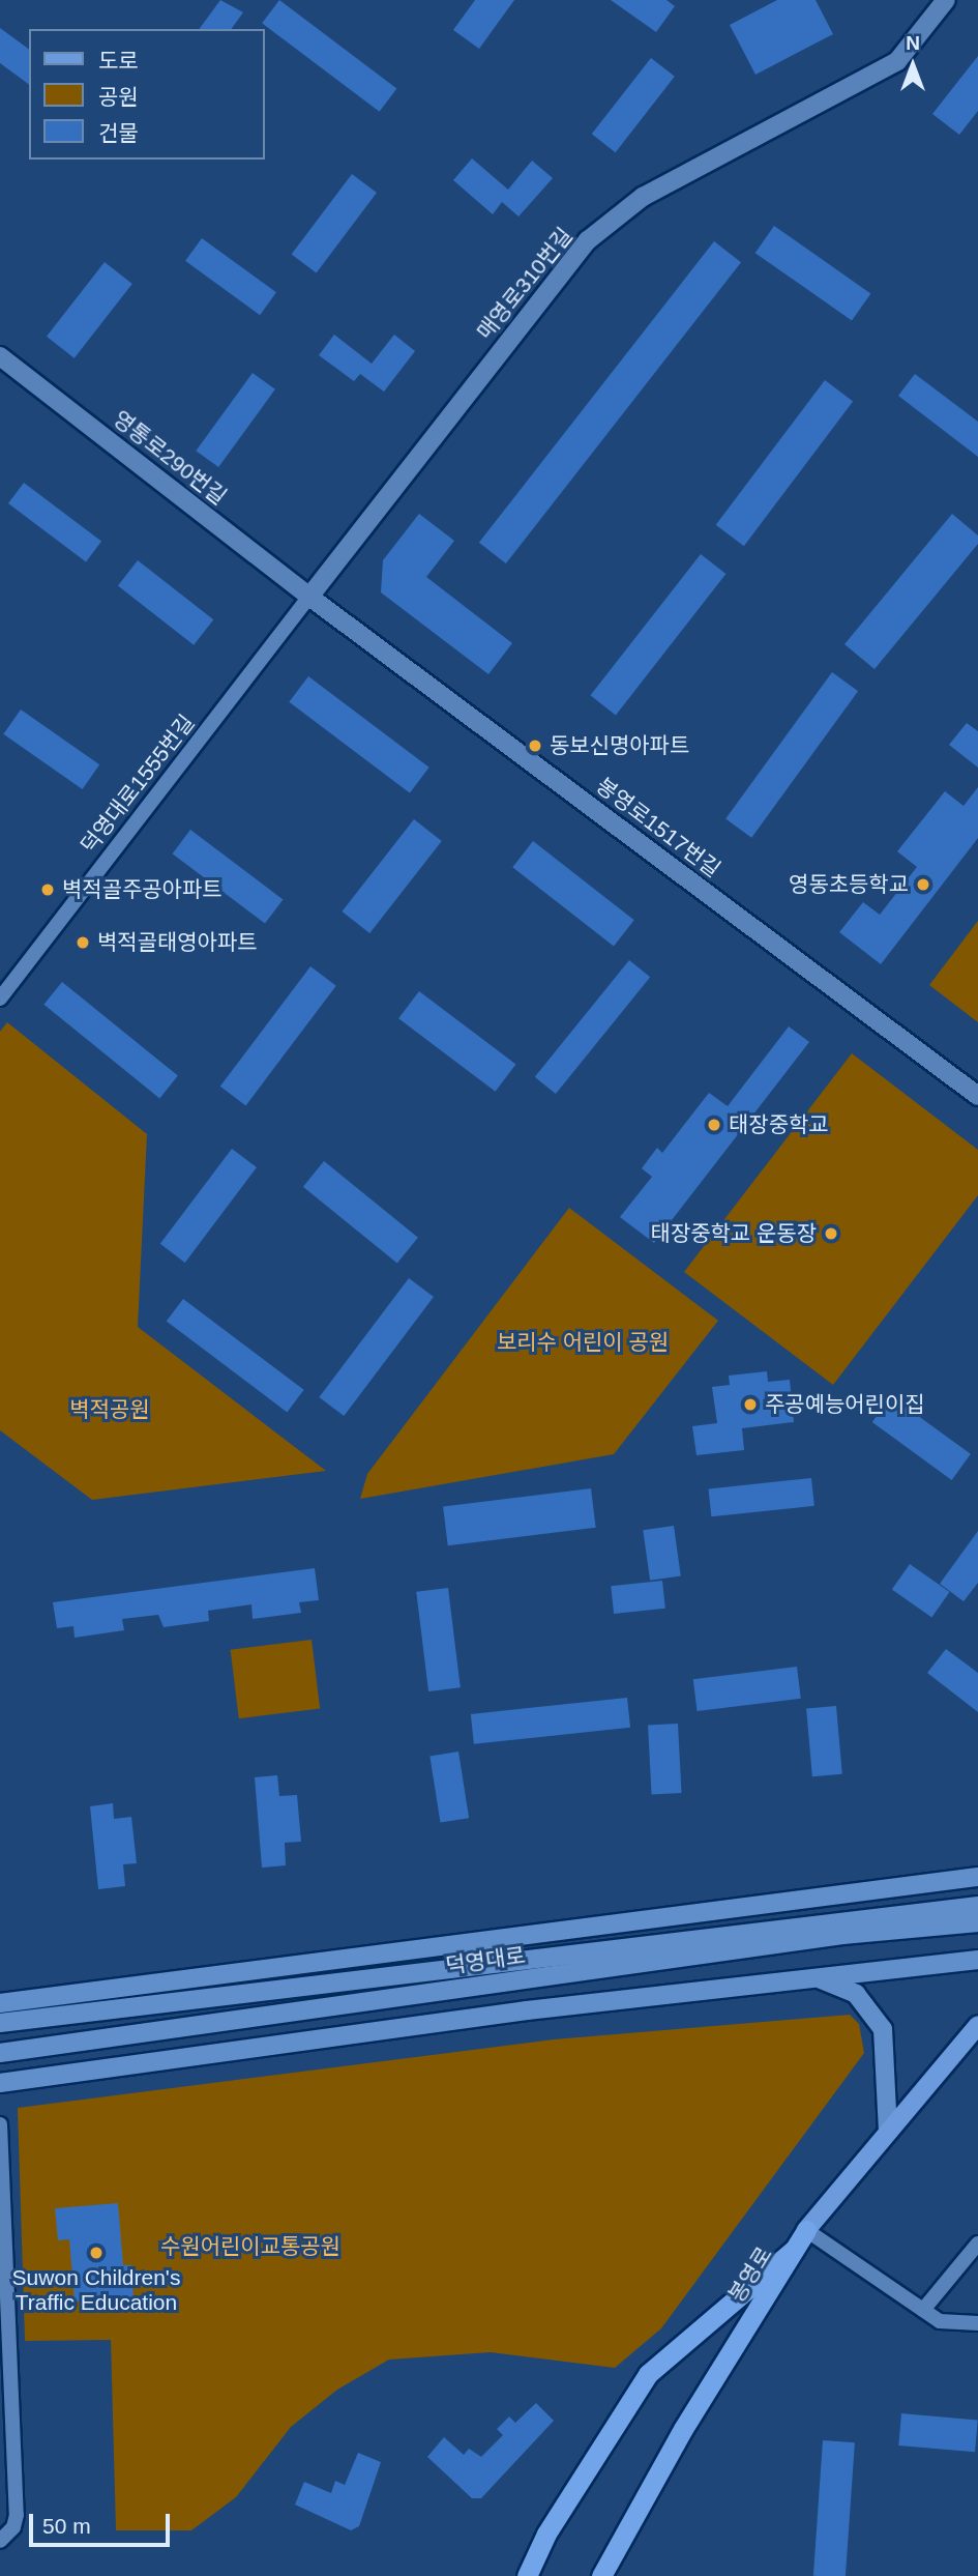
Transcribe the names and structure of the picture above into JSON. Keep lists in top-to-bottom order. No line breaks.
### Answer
{"streets":{"highway":["봉영로"],"main road":["덕영대로"],"street":["매영로310번길","영통로290번길","덕영대로1555번길","봉영로1517번길"]},"crossings":[["매영로310번길","영통로290번길"],["매영로310번길","덕영대로1555번길"],["매영로310번길","봉영로1517번길"],["영통로290번길","덕영대로1555번길"],["영통로290번길","봉영로1517번길"],["덕영대로1555번길","봉영로1517번길"]],"parks":["보리수 어린이 공원","벽적공원","수원어린이교통공원"],"places":["동보신명아파트","영동초등학교","벽적골주공아파트","벽적골태영아파트","태장중학교","태장중학교 운동장","주공예능어린이집","Suwon Children's Traffic Education"],"legend":["도로","공원","건물"],"scale_bar":"50 m","north":"top"}
